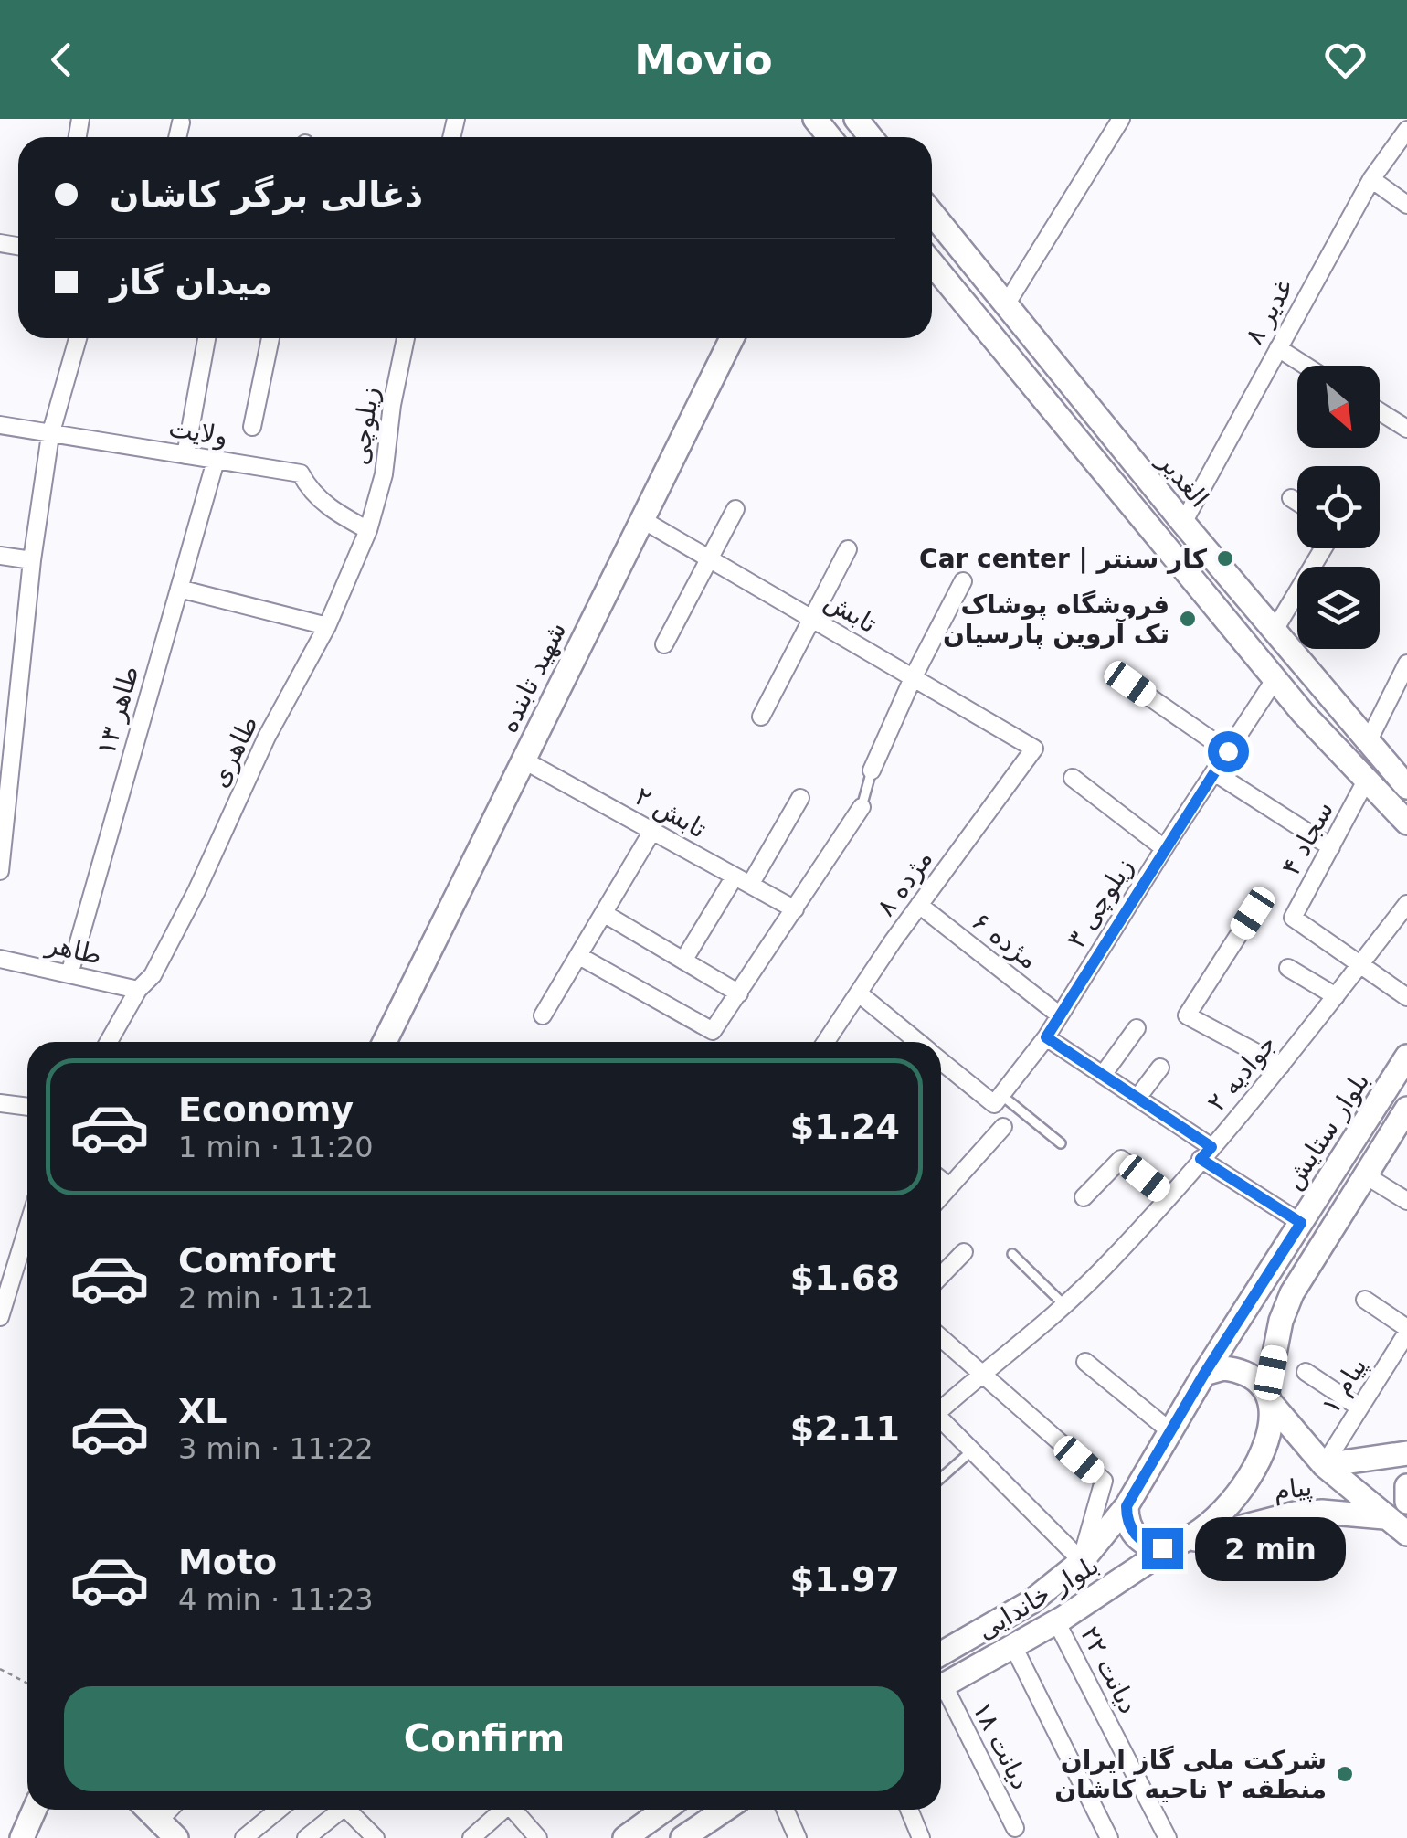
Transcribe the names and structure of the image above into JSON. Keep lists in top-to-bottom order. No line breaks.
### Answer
{"streets":{"main road":["الغدیر","شهید تابنده","بلوار ستایش","پیام","بلوار خاندایی"],"street":["غدیر ۸","زیلوچی","ولایت","تابش","طاهر ۱۳","طاهری","تابش ۲","سجاد ۴","مژده ۸","زیلوچی ۳","مژده ۶","طاهر","جوادیه ۲","پیام ۱","دیانت ۲۲","دیانت ۱۸"]},"crossings":[["غدیر ۸","الغدیر"],["زیلوچی","ولایت"],["زیلوچی","طاهری"],["ولایت","طاهر ۱۳"],["ولایت","طاهری"],["تابش","شهید تابنده"],["تابش","مژده ۸"],["شهید تابنده","تابش ۲"],["طاهر ۱۳","طاهر"],["طاهری","طاهر"],["سجاد ۴","جوادیه ۲"],["مژده ۸","مژده ۶"],["زیلوچی ۳","مژده ۶"],["بلوار ستایش","بلوار خاندایی"],["پیام","بلوار خاندایی"],["بلوار خاندایی","دیانت ۲۲"]],"places":["Car center | کار سنتر","فروشگاه پوشاک تک آروین پارسیان","شرکت ملی گاز ایران منطقه ۲ ناحیه کاشان"],"north":"bottom right","page":{"header":"Movio","banner":["ذغالی برگر کاشان","میدان گاز"],"list":[{"name":"Economy","note":"1 min · 11:20","value":"$1.24"},{"name":"Comfort","note":"2 min · 11:21","value":"$1.68"},{"name":"XL","note":"3 min · 11:22","value":"$2.11"},{"name":"Moto","note":"4 min · 11:23","value":"$1.97"}],"bubble":"2 min","buttons":"Confirm"}}
